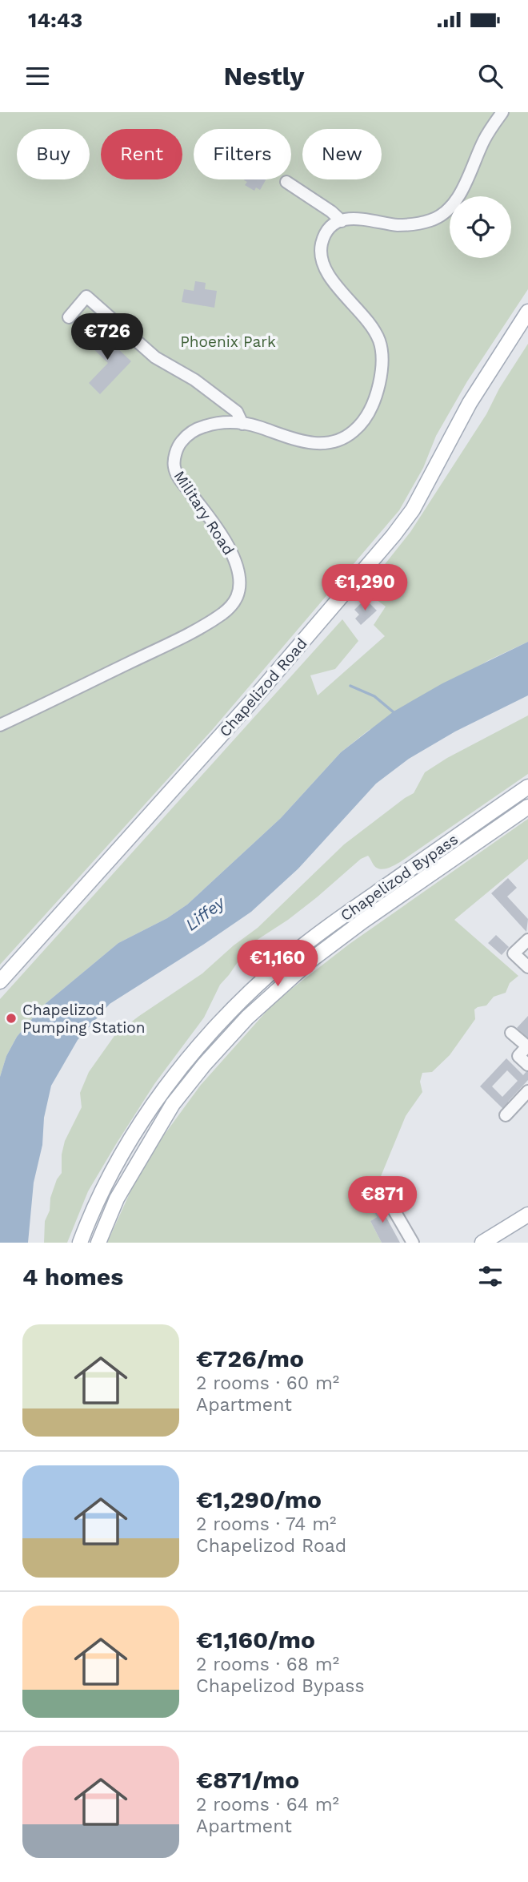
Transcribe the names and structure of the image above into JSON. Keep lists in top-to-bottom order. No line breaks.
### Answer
{"streets":{"main road":["Chapelizod Road","Chapelizod Bypass"],"street":["Military Road"]},"water":["Liffey"],"parks":["Phoenix Park"],"places":["Chapelizod Pumping Station"],"page":{"status":"14:43","header":"Nestly","chip":["Buy","Rent","Filters","New"],"price":["€726","€1,290","€1,160","€871"],"heading":"4 homes","list":[{"name":"€726/mo","note":"2 rooms · 60 m² · Apartment"},{"name":"€1,290/mo","note":"2 rooms · 74 m² · Chapelizod Road"},{"name":"€1,160/mo","note":"2 rooms · 68 m² · Chapelizod Bypass"},{"name":"€871/mo","note":"2 rooms · 64 m² · Apartment"}]}}
